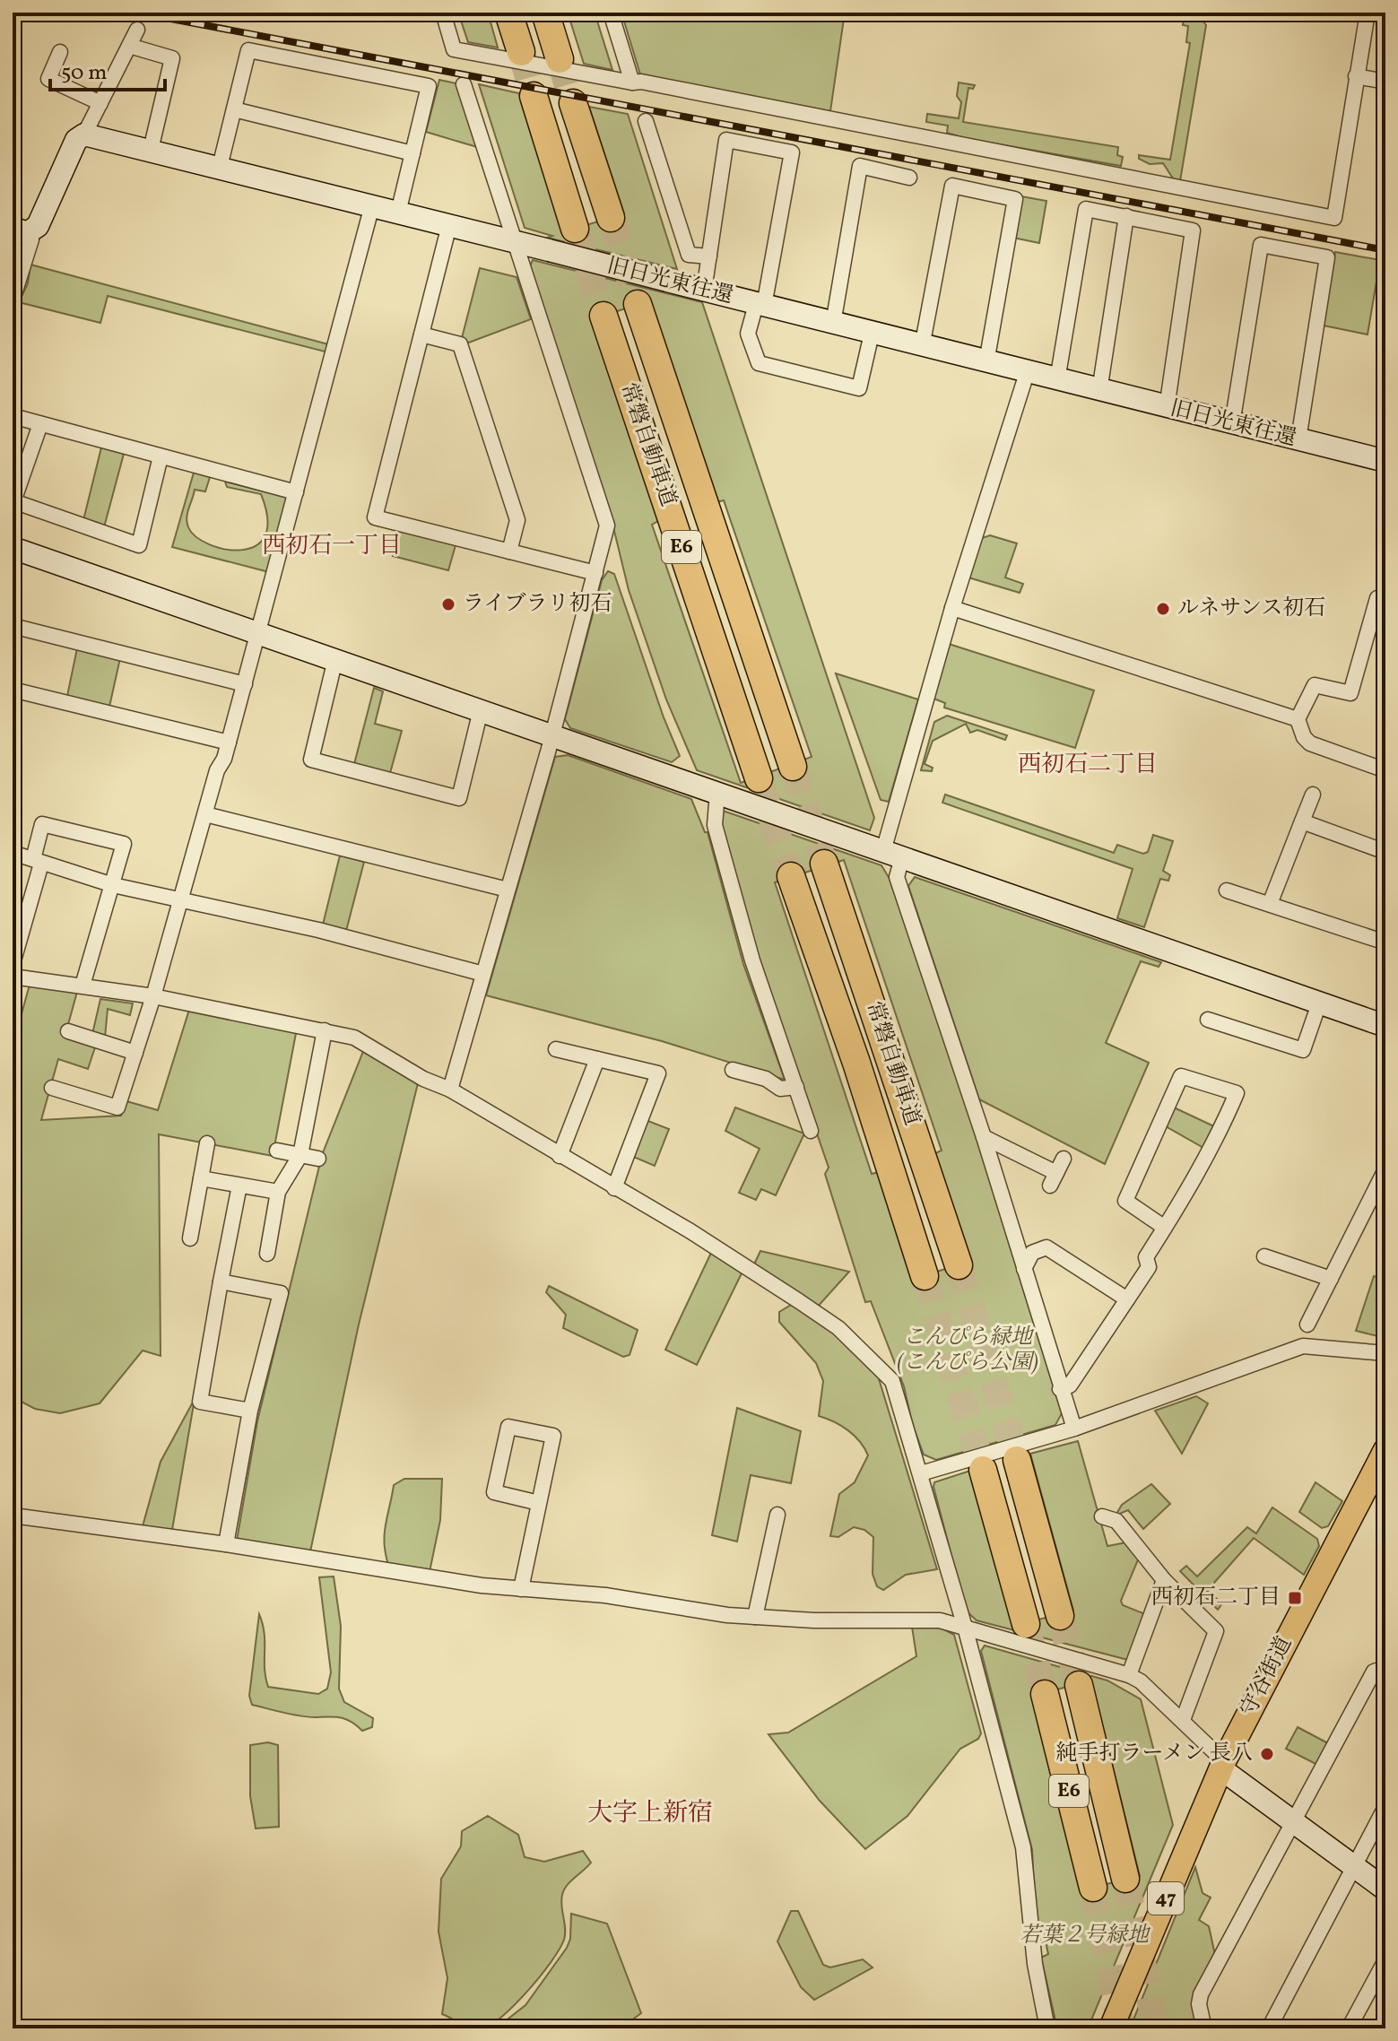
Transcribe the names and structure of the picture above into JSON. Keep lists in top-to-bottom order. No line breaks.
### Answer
{"streets":{"highway":["常磐自動車道","E6"],"main road":["守谷街道","47"],"street":["旧日光東往還"]},"districts":["西初石一丁目","西初石二丁目","大字上新宿"],"parks":["こんぴら緑地 (こんぴら公園)","若葉２号緑地"],"places":{"other":["ライブラリ初石","ルネサンス初石","純手打ラーメン 長八"],"transit":["西初石二丁目"]},"scale_bar":"50 m"}
